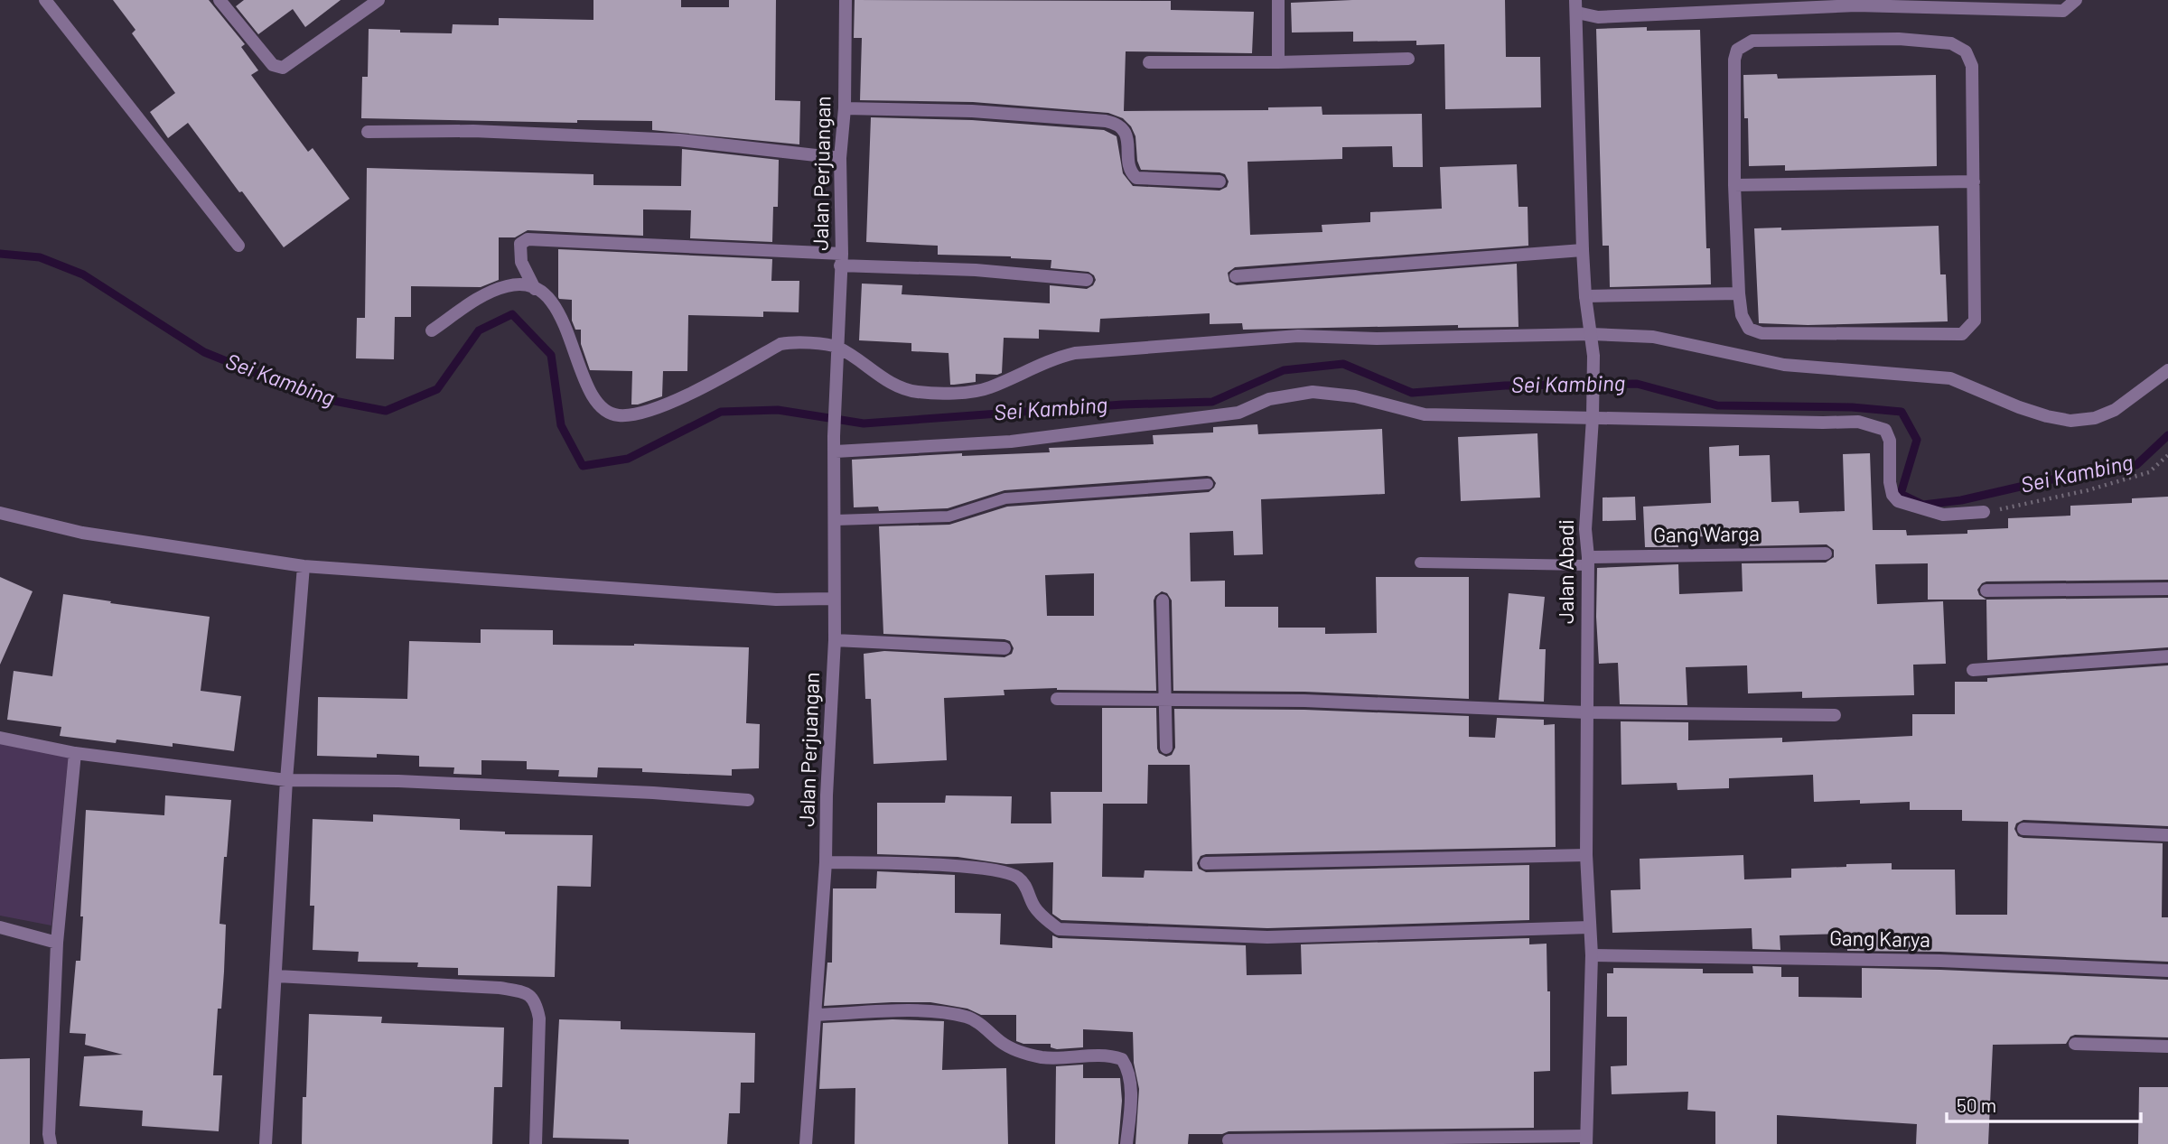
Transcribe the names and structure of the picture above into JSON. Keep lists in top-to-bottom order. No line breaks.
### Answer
{"streets":{"street":["Jalan Perjuangan","Gang Warga","Jalan Abadi","Gang Karya"]},"crossings":[["Gang Warga","Jalan Abadi"],["Jalan Abadi","Gang Karya"]],"water":["Sei Kambing"],"scale_bar":"50 m"}
